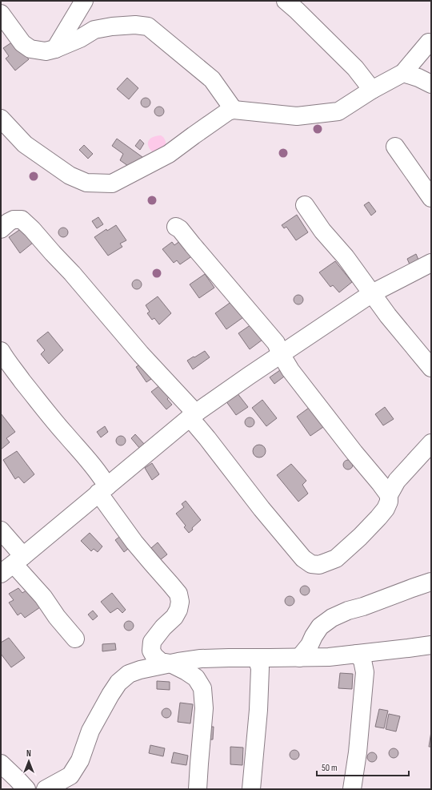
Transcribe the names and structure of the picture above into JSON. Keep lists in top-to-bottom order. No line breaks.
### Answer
{"scale_bar":"50 m","north":"top"}
